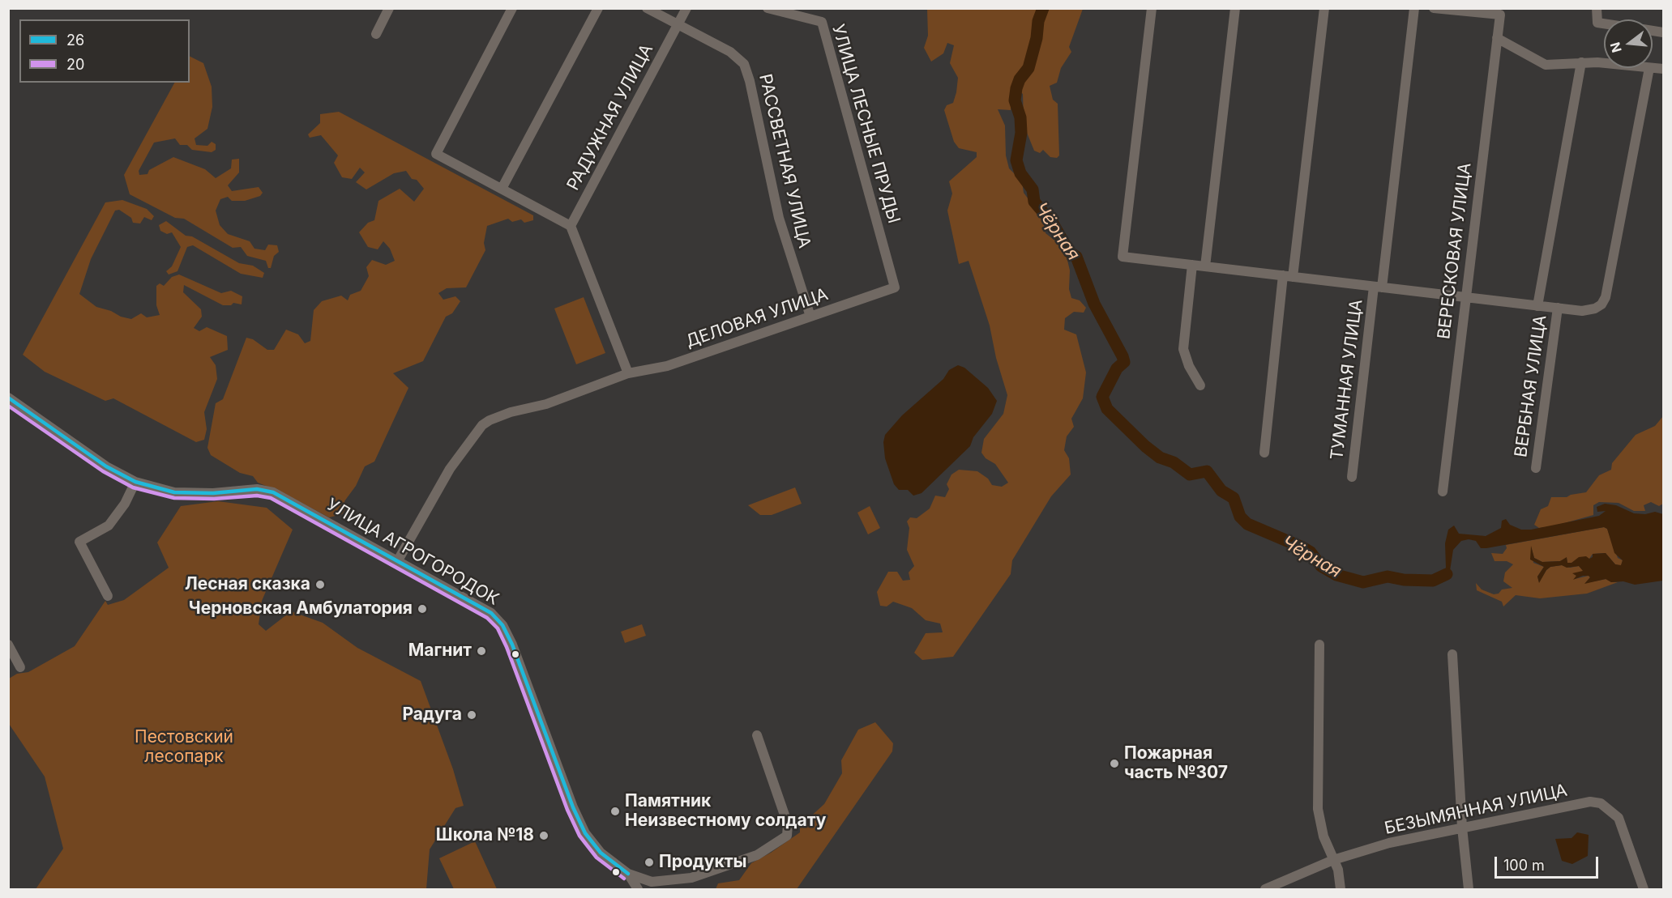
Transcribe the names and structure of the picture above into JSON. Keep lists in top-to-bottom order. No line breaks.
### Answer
{"streets":{"street":["РАДУЖНАЯ УЛИЦА","УЛИЦА ЛЕСНЫЕ ПРУДЫ","РАССВЕТНАЯ УЛИЦА","ВЕРЕСКОВАЯ УЛИЦА","ДЕЛОВАЯ УЛИЦА","ТУМАННАЯ УЛИЦА","ВЕРБНАЯ УЛИЦА","УЛИЦА АГРОГОРОДОК","БЕЗЫМЯННАЯ УЛИЦА"]},"crossings":[["РАДУЖНАЯ УЛИЦА","РАССВЕТНАЯ УЛИЦА"],["УЛИЦА ЛЕСНЫЕ ПРУДЫ","ДЕЛОВАЯ УЛИЦА"],["РАССВЕТНАЯ УЛИЦА","ДЕЛОВАЯ УЛИЦА"],["ДЕЛОВАЯ УЛИЦА","УЛИЦА АГРОГОРОДОК"]],"water":["Чёрная"],"parks":["Пестовский лесопарк"],"places":["Лесная сказка","Черновская Амбулатория","Магнит","Радуга","Пожарная часть №307","Памятник Неизвестному солдату","Школа №18","Продукты"],"lines":["transit line 26","transit line 20"],"legend":["26","20"],"scale_bar":"100 m","north":"left"}
